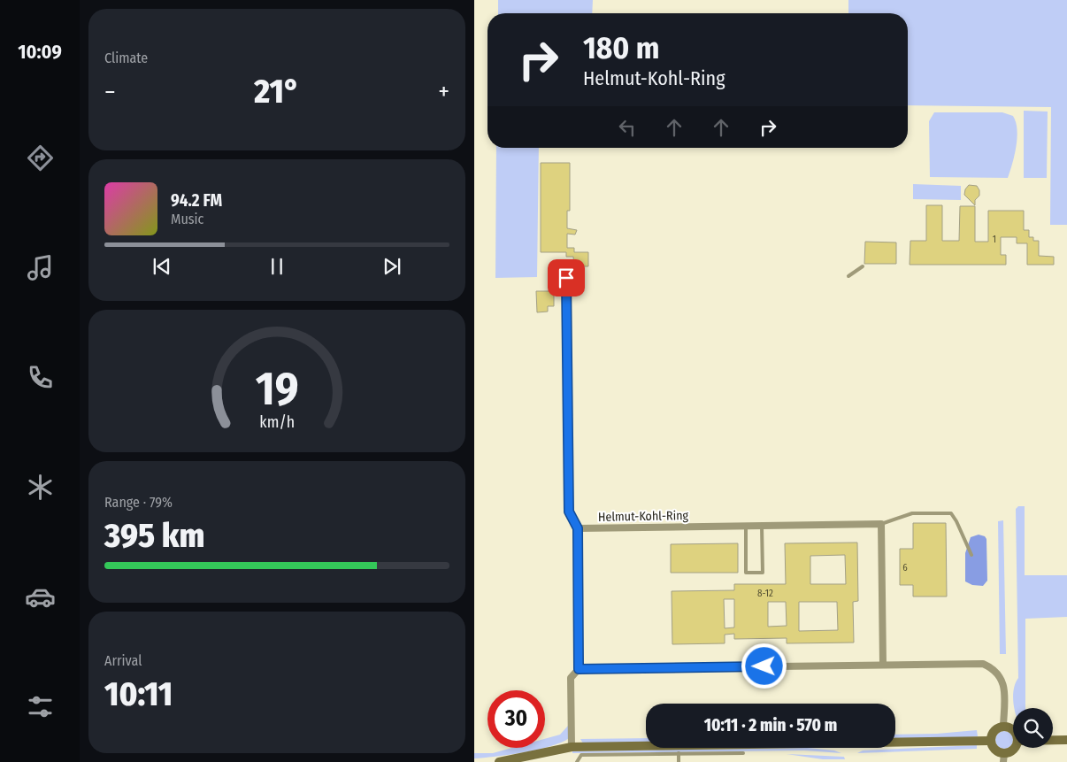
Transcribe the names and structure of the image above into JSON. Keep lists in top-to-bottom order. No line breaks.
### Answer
{"streets":{"street":["Helmut-Kohl-Ring"]},"house_numbers":["1","6","8-12"],"page":{"tabs":"10:09","tile":["Climate",["Range · 79%","395 km"],["Arrival","10:11"]],"turn":["180 m","Helmut-Kohl-Ring"],"heat":["−","21°","+"],"song":["94.2 FM","Music"],"limit":"30","trip":"10:11 · 2 min · 570 m","gauge":["19","km/h"]}}
